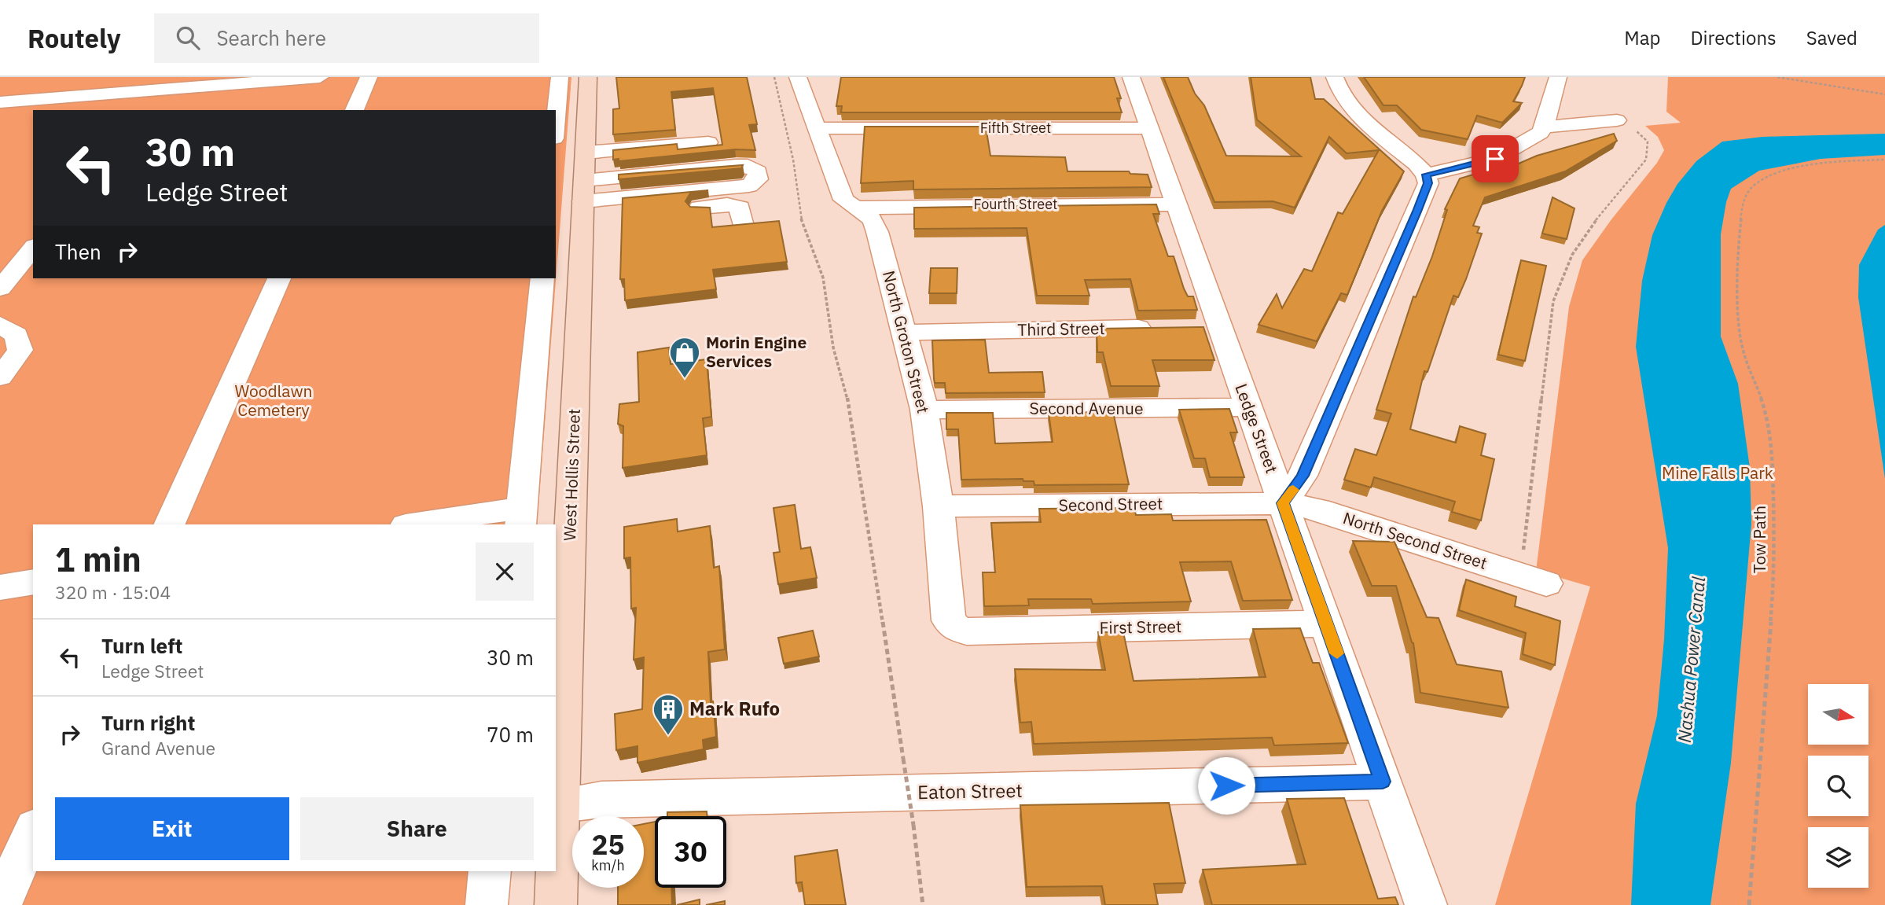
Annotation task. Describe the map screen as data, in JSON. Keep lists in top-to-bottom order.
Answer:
{
  "streets": {
    "main road": ["West Hollis Street"],
    "street": [
      "Fifth Street",
      "Fourth Street",
      "Third Street",
      "North Groton Street",
      "Second Avenue",
      "Ledge Street",
      "Second Street",
      "North Second Street",
      "First Street",
      "Eaton Street"
    ],
    "path": ["Tow Path"]
  },
  "crossings": [
    ["Fifth Street", "North Groton Street"],
    ["Fifth Street", "Ledge Street"],
    ["Fourth Street", "North Groton Street"],
    ["Fourth Street", "Ledge Street"],
    ["Third Street", "North Groton Street"],
    ["North Groton Street", "Second Avenue"],
    ["North Groton Street", "Second Street"],
    ["North Groton Street", "First Street"],
    ["Second Avenue", "Ledge Street"],
    ["Ledge Street", "Second Street"],
    ["Ledge Street", "North Second Street"],
    ["Ledge Street", "First Street"],
    ["Ledge Street", "Eaton Street"],
    ["West Hollis Street", "Eaton Street"],
    ["Second Street", "North Second Street"]
  ],
  "water": ["Nashua Power Canal"],
  "parks": ["Woodlawn Cemetery", "Mine Falls Park"],
  "places": {
    "shop": ["Morin Engine Services"],
    "building": ["Mark Rufo"]
  },
  "north": "right",
  "page": {
    "header": "Routely",
    "search": "Search here",
    "nav": ["Map", "Directions", "Saved"],
    "turn": ["30 m", "Ledge Street"],
    "then": "Then",
    "heading": ["1 min", "320 m · 15:04"],
    "list": [
      {
        "name": "Turn left",
        "note": "Ledge Street",
        "value": "30 m"
      },
      {
        "name": "Turn right",
        "note": "Grand Avenue",
        "value": "70 m"
      }
    ],
    "buttons": ["Exit", "Share"],
    "speed": "25 km/h",
    "limit": "30"
  }
}
